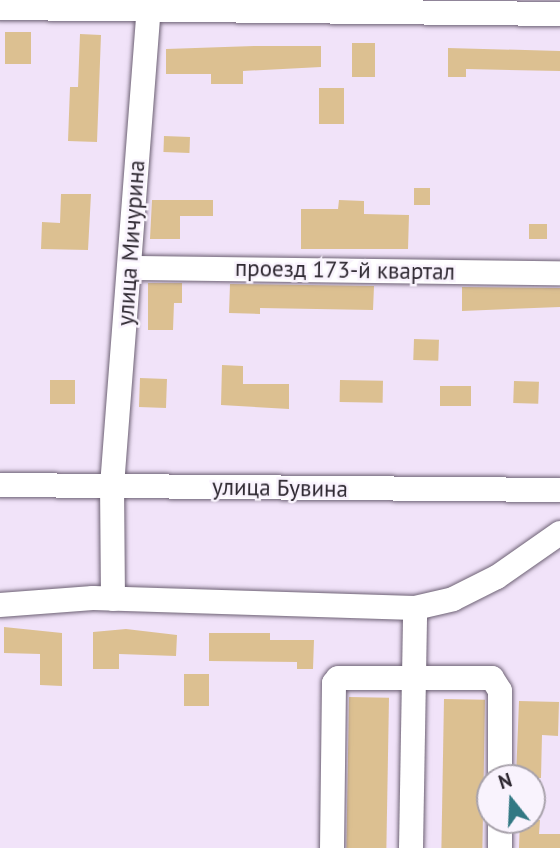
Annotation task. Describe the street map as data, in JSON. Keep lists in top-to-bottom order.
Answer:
{
  "streets": {
    "street": ["улица Мичурина", "проезд 173-й квартал", "улица Бувина"]
  },
  "crossings": [
    ["улица Мичурина", "проезд 173-й квартал"],
    ["улица Мичурина", "улица Бувина"]
  ],
  "north": "top"
}
